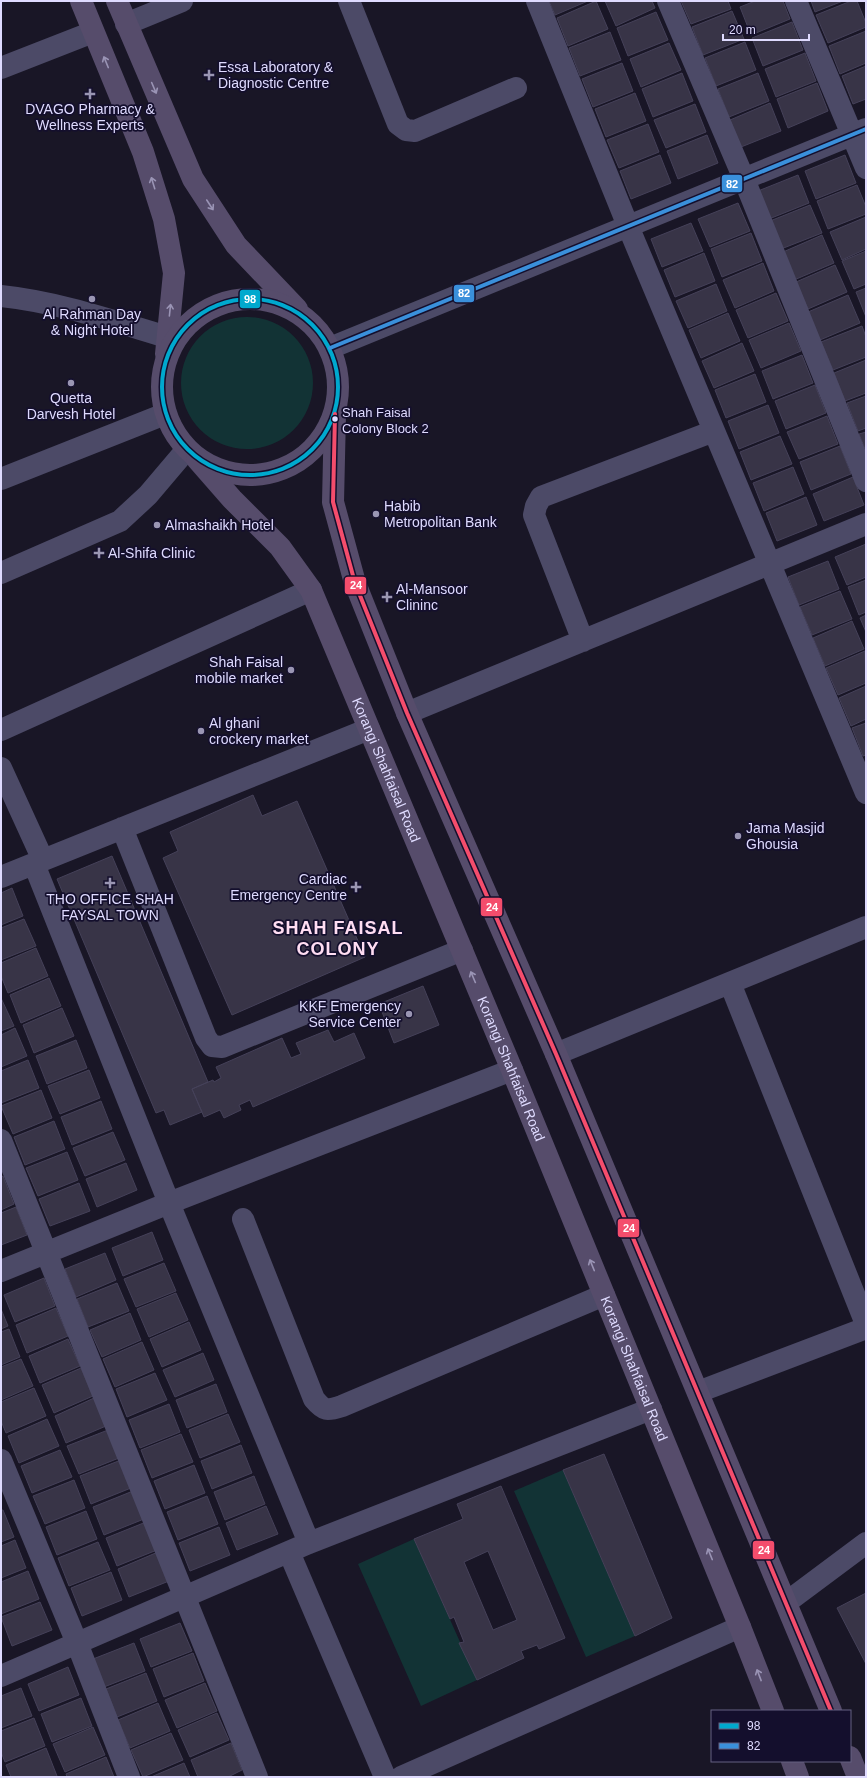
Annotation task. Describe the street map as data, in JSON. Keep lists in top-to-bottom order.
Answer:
{
  "streets": {
    "main road": ["Korangi Shahfaisal Road"]
  },
  "districts": ["SHAH FAISAL COLONY"],
  "places": {
    "health": [
      "Essa Laboratory & Diagnostic Centre",
      "DVAGO Pharmacy & Wellness Experts",
      "Al-Shifa Clinic",
      "Al-Mansoor Clininc",
      "THO OFFICE SHAH FAYSAL TOWN",
      "Cardiac Emergency Centre"
    ],
    "other": [
      "Al Rahman Day & Night Hotel",
      "Quetta Darvesh Hotel",
      "Shah Faisal Colony Block 2",
      "Habib Metropolitan Bank",
      "Almashaikh Hotel",
      "Shah Faisal mobile market",
      "Al ghani crockery market",
      "Jama Masjid Ghousia",
      "KKF Emergency Service Center"
    ]
  },
  "lines": ["transit line 82", "transit line 98", "transit line 24"],
  "legend": ["98", "82"],
  "scale_bar": "20 m"
}
